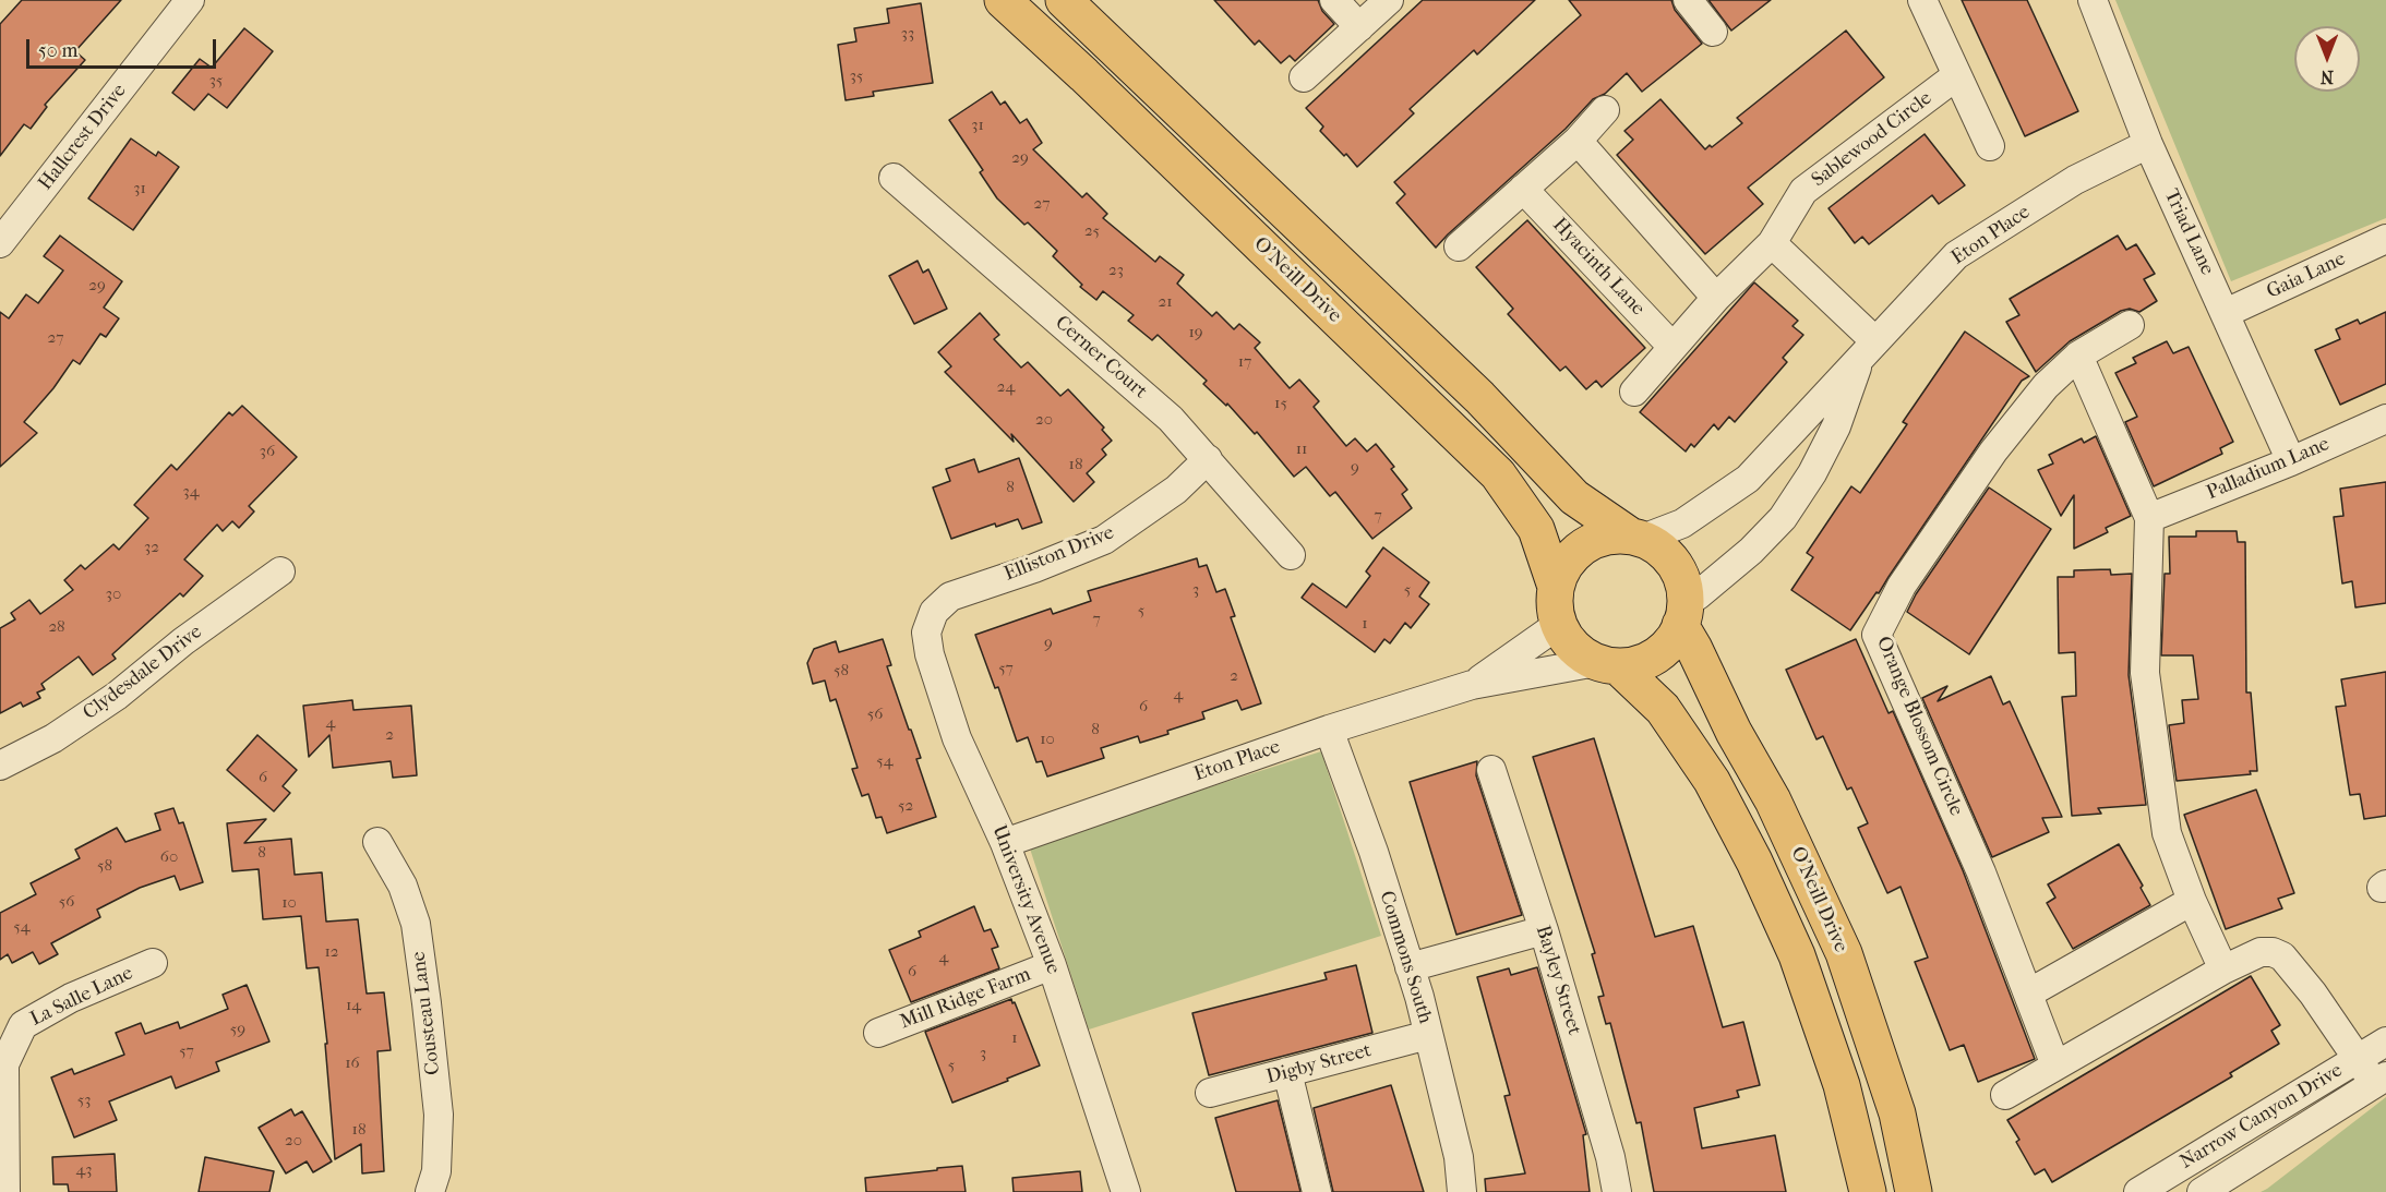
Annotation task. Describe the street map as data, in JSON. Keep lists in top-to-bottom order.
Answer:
{
  "streets": {
    "main road": ["O'Neill Drive"],
    "street": [
      "Hallcrest Drive",
      "Sablewood Circle",
      "Triad Lane",
      "Eton Place",
      "Hyacinth Lane",
      "Gaia Lane",
      "Cerner Court",
      "Palladium Lane",
      "Elliston Drive",
      "Clydesdale Drive",
      "Orange Blossom Circle",
      "University Avenue",
      "Commons South",
      "Bayley Street",
      "La Salle Lane",
      "Mill Ridge Farm",
      "Cousteau Lane",
      "Digby Street",
      "Narrow Canyon Drive"
    ]
  },
  "crossings": [
    ["Sablewood Circle", "Hyacinth Lane"],
    ["Triad Lane", "Eton Place"],
    ["Triad Lane", "Gaia Lane"],
    ["Triad Lane", "Palladium Lane"],
    ["Eton Place", "O'Neill Drive"],
    ["Eton Place", "University Avenue"],
    ["Eton Place", "Commons South"],
    ["Cerner Court", "Elliston Drive"],
    ["Elliston Drive", "University Avenue"],
    ["University Avenue", "Mill Ridge Farm"],
    ["Commons South", "Digby Street"]
  ],
  "house_numbers": [
    "33",
    "35",
    "35",
    "31",
    "29",
    "31",
    "27",
    "25",
    "23",
    "29",
    "21",
    "19",
    "27",
    "17",
    "24",
    "15",
    "20",
    "11",
    "36",
    "18",
    "9",
    "8",
    "34",
    "7",
    "32",
    "3",
    "5",
    "30",
    "5",
    "7",
    "1",
    "28",
    "9",
    "57",
    "58",
    "2",
    "4",
    "6",
    "56",
    "4",
    "8",
    "2",
    "10",
    "54",
    "6",
    "52",
    "8",
    "60",
    "58",
    "56",
    "10",
    "54",
    "12",
    "4",
    "6",
    "14",
    "59",
    "1",
    "57",
    "3",
    "16",
    "5",
    "53",
    "18",
    "20",
    "43"
  ],
  "scale_bar": "50 m",
  "north": "bottom"
}
